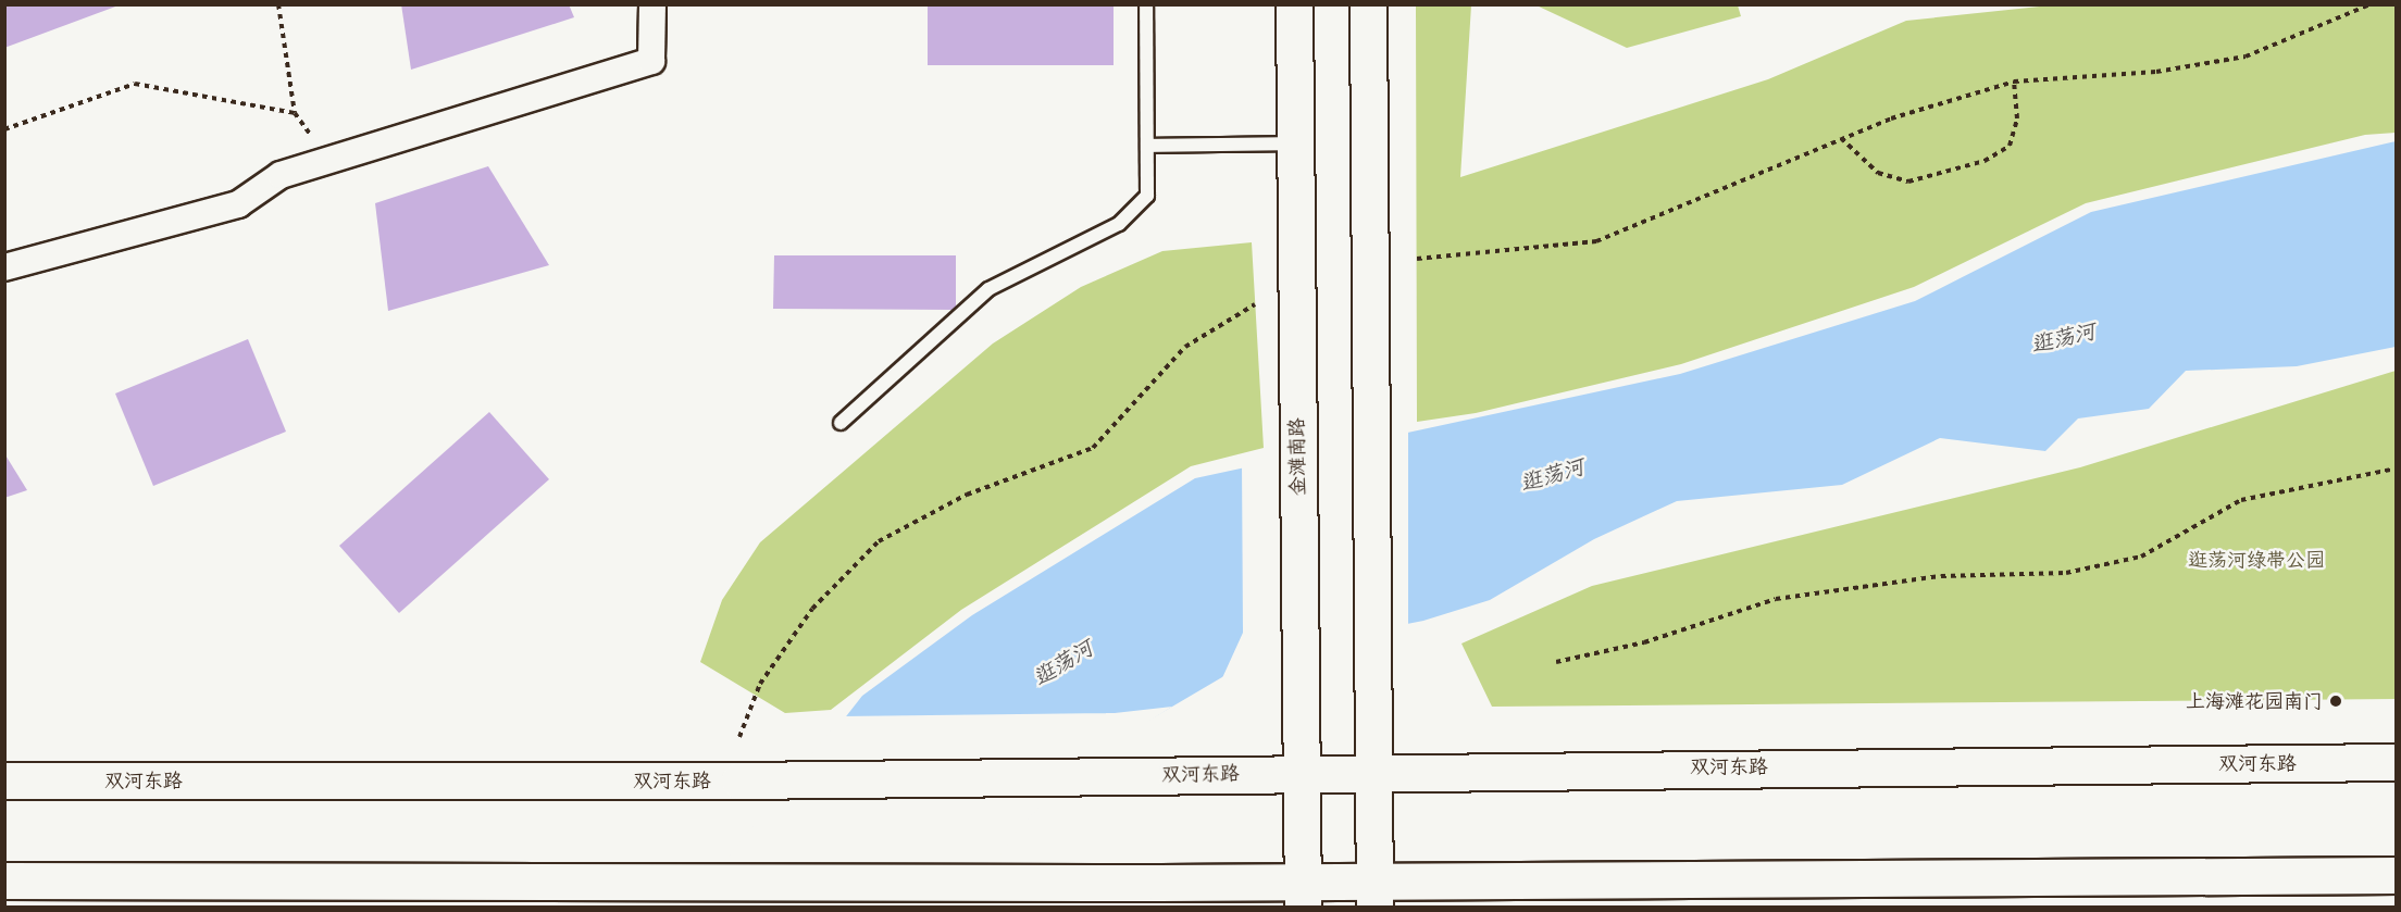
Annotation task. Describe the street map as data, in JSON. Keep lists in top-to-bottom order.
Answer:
{
  "streets": {
    "street": ["金滩南路", "双河东路"]
  },
  "crossings": [
    ["金滩南路", "双河东路"]
  ],
  "water": ["逛荡河"],
  "parks": ["逛荡河绿带公园"],
  "places": ["上海滩花园南门"]
}
